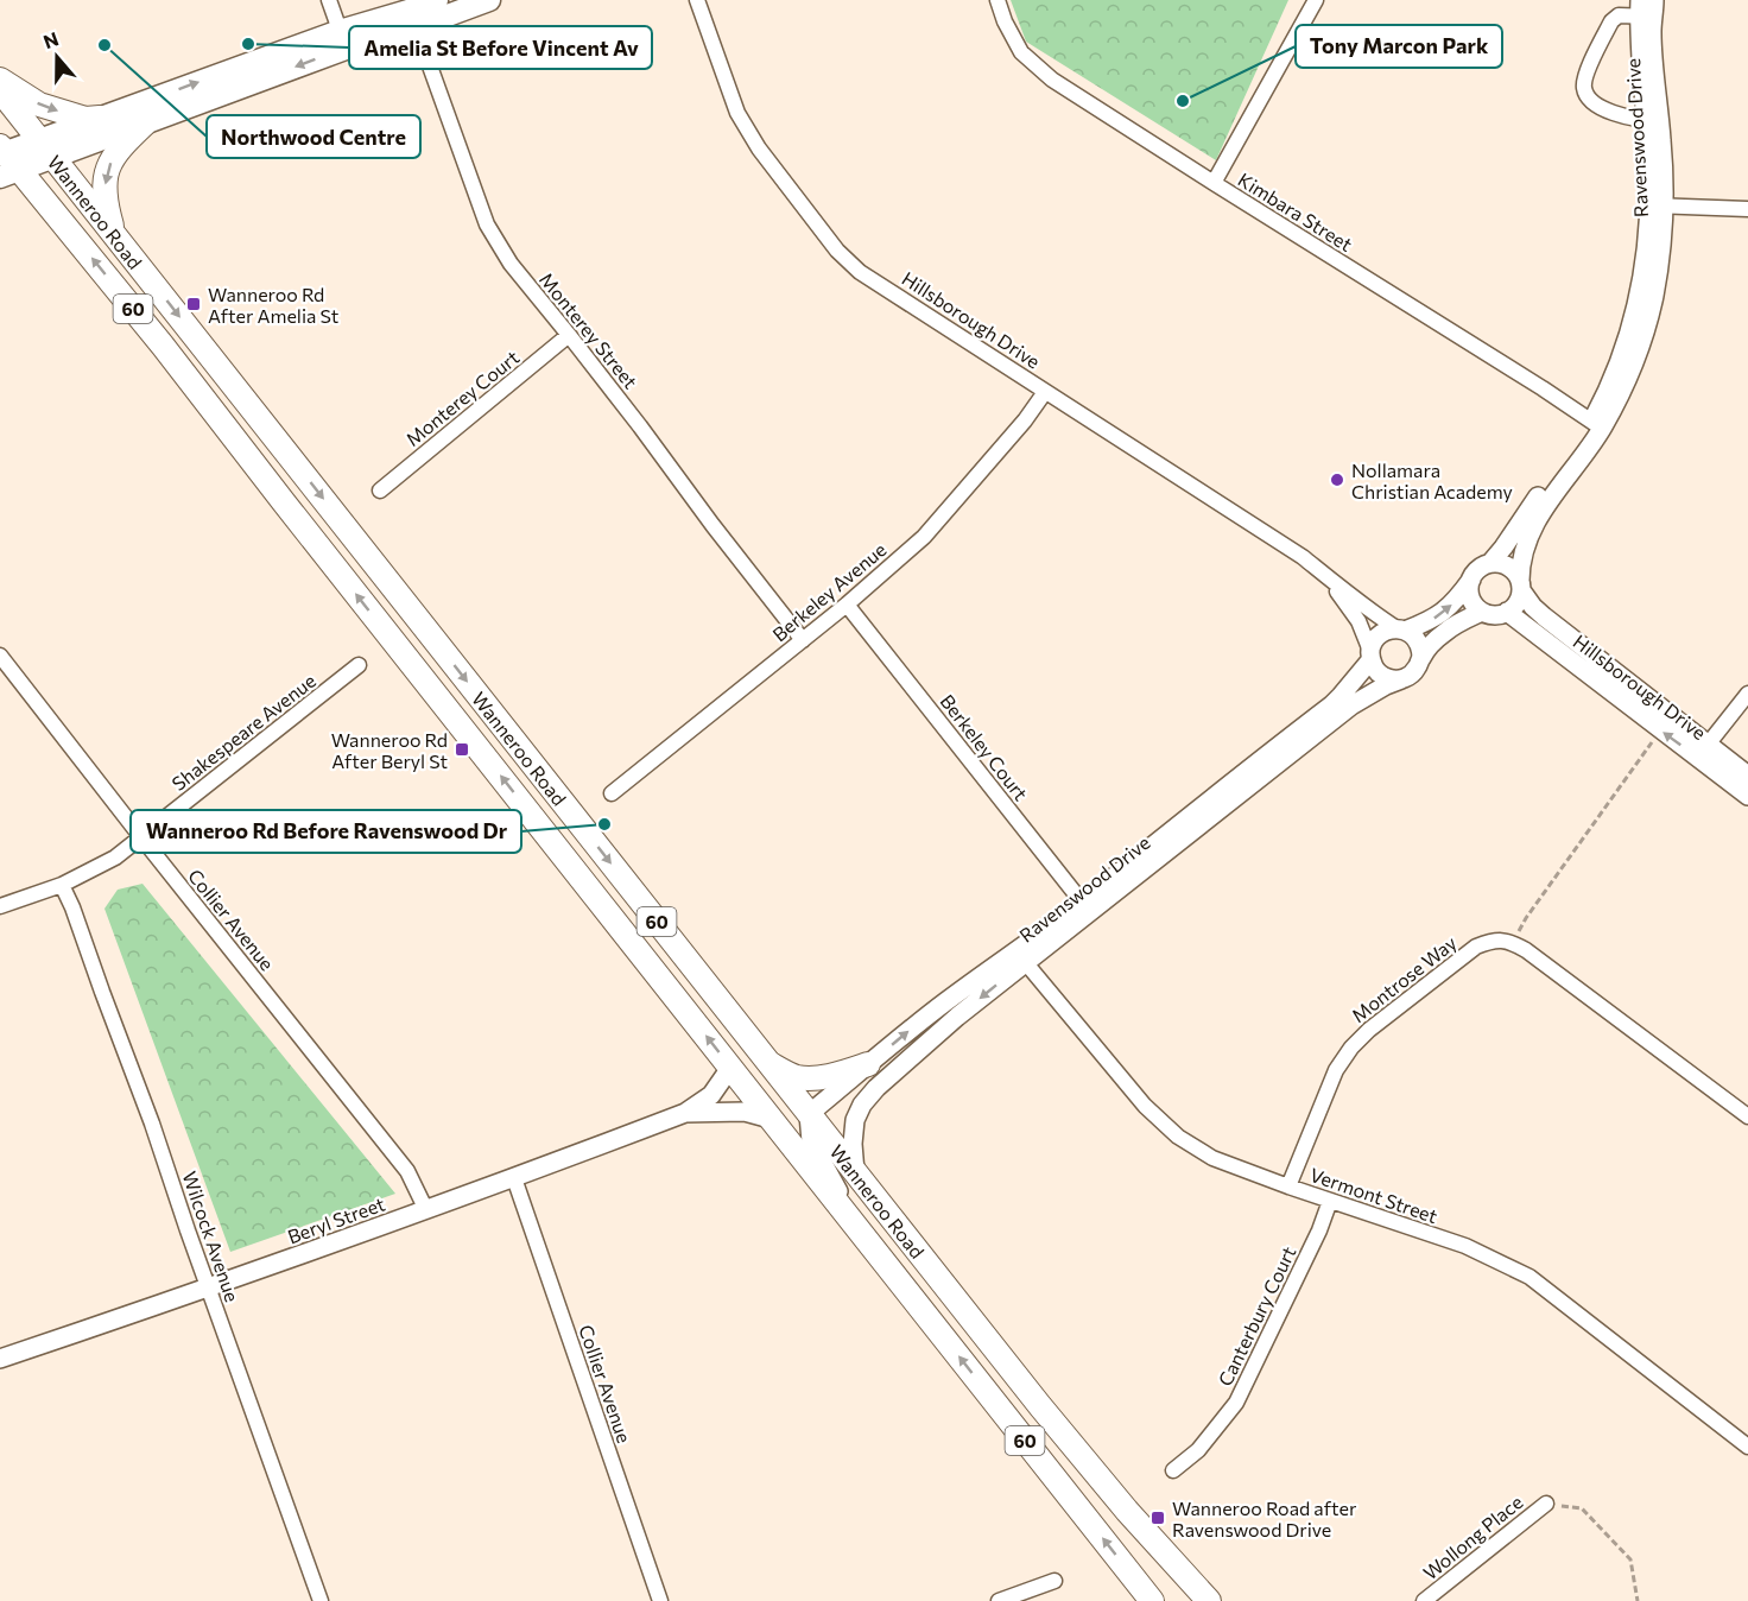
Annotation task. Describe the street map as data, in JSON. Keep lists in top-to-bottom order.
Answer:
{
  "streets": {
    "highway": ["Wanneroo Road", "60"],
    "street": [
      "Ravenswood Drive",
      "Kimbara Street",
      "Hillsborough Drive",
      "Monterey Street",
      "Monterey Court",
      "Berkeley Avenue",
      "Shakespeare Avenue",
      "Berkeley Court",
      "Collier Avenue",
      "Montrose Way",
      "Vermont Street",
      "Beryl Street",
      "Wilcock Avenue",
      "Canterbury Court",
      "Wollong Place"
    ]
  },
  "crossings": [
    ["Ravenswood Drive", "Wanneroo Road"],
    ["Ravenswood Drive", "Kimbara Street"],
    ["Ravenswood Drive", "Hillsborough Drive"],
    ["Ravenswood Drive", "Berkeley Court"],
    ["Ravenswood Drive", "Vermont Street"],
    ["Wanneroo Road", "Beryl Street"],
    ["Hillsborough Drive", "Berkeley Avenue"],
    ["Monterey Street", "Monterey Court"],
    ["Monterey Street", "Berkeley Avenue"],
    ["Berkeley Avenue", "Berkeley Court"],
    ["Shakespeare Avenue", "Collier Avenue"],
    ["Shakespeare Avenue", "Wilcock Avenue"],
    ["Collier Avenue", "Beryl Street"],
    ["Montrose Way", "Vermont Street"],
    ["Vermont Street", "Canterbury Court"],
    ["Beryl Street", "Wilcock Avenue"]
  ],
  "places": {
    "other": [
      "Amelia St Before Vincent Av",
      "Northwood Centre",
      "Tony Marcon Park",
      "Nollamara Christian Academy",
      "Wanneroo Rd Before Ravenswood Dr"
    ],
    "transit": ["Wanneroo Rd After Amelia St", "Wanneroo Rd After Beryl St", "Wanneroo Road after Ravenswood Drive"]
  },
  "north": "top"
}
